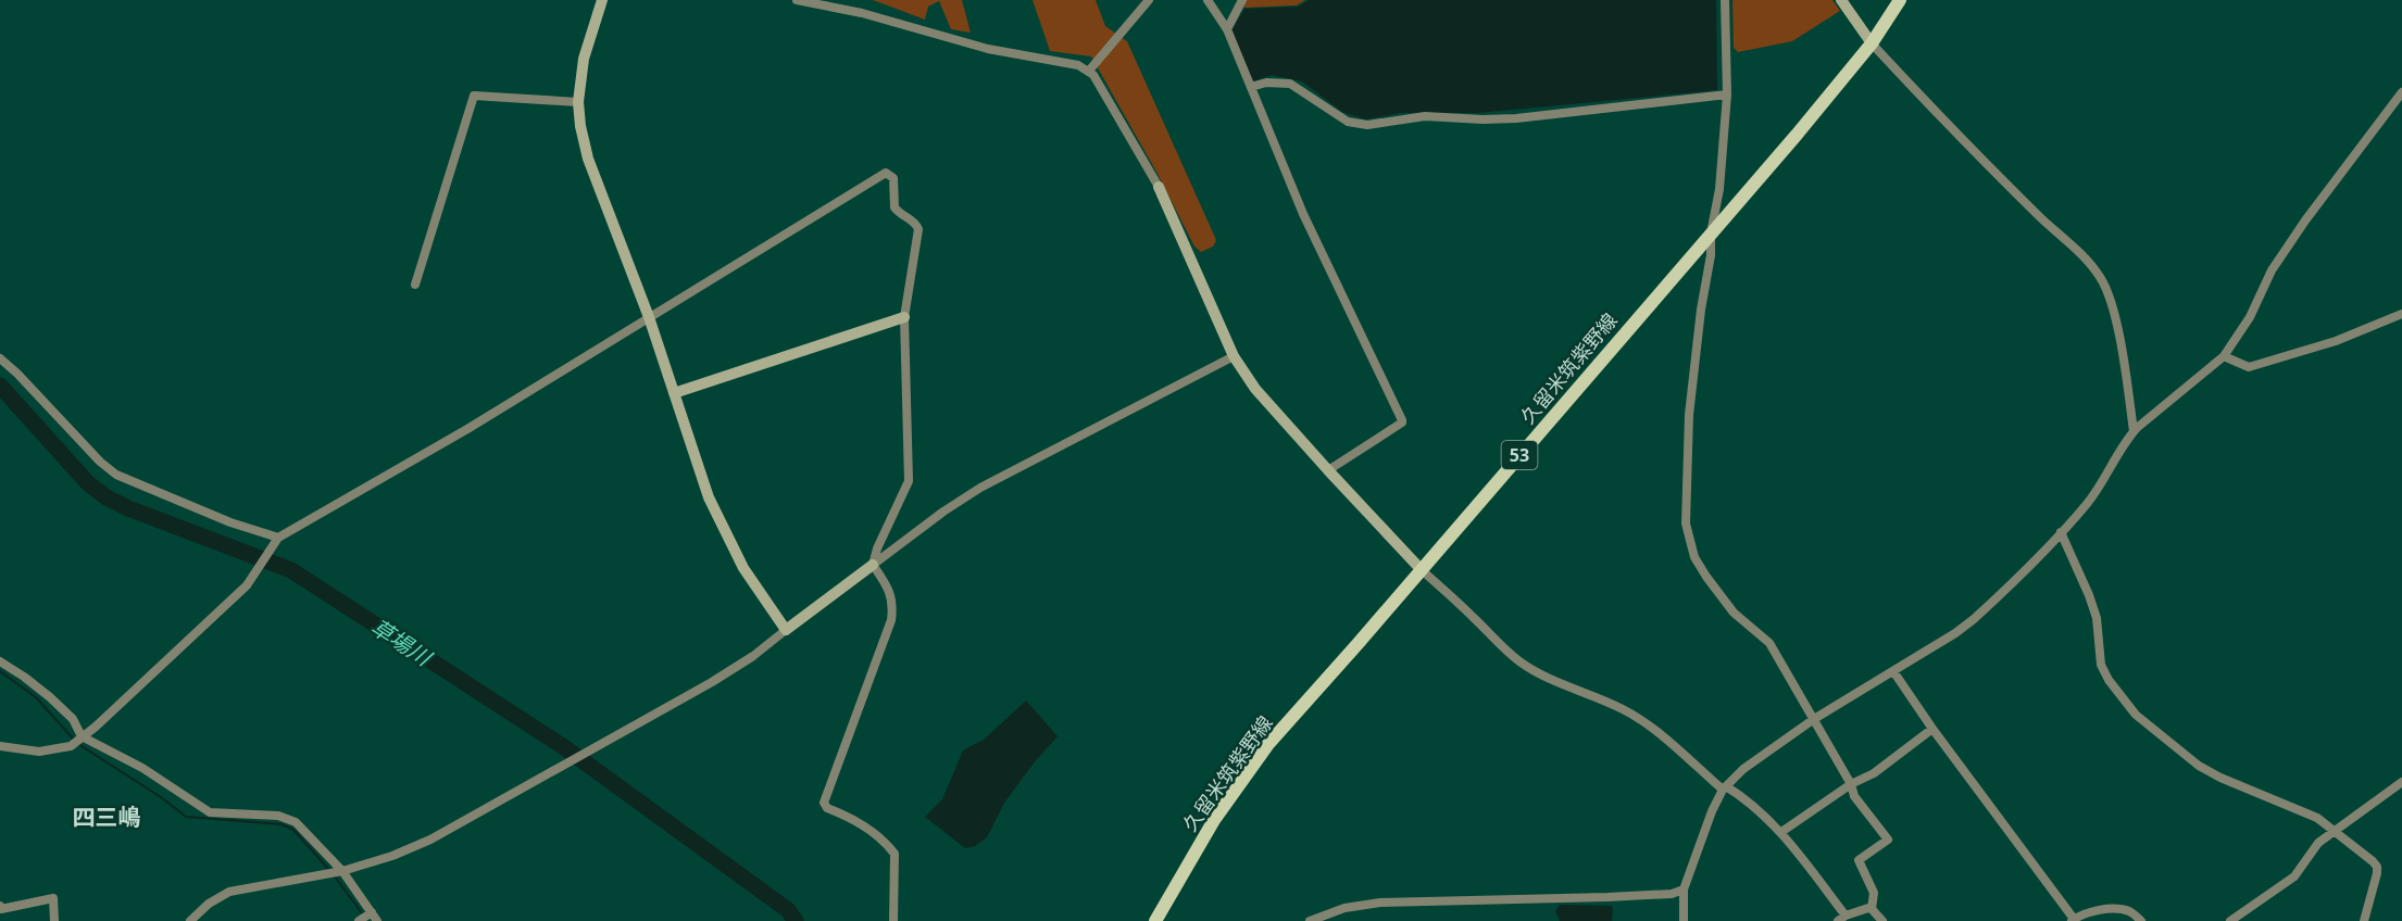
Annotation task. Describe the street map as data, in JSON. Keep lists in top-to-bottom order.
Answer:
{
  "streets": {
    "main road": ["久留米筑紫野線", "53"]
  },
  "districts": ["四三嶋"],
  "water": ["草場川"]
}
